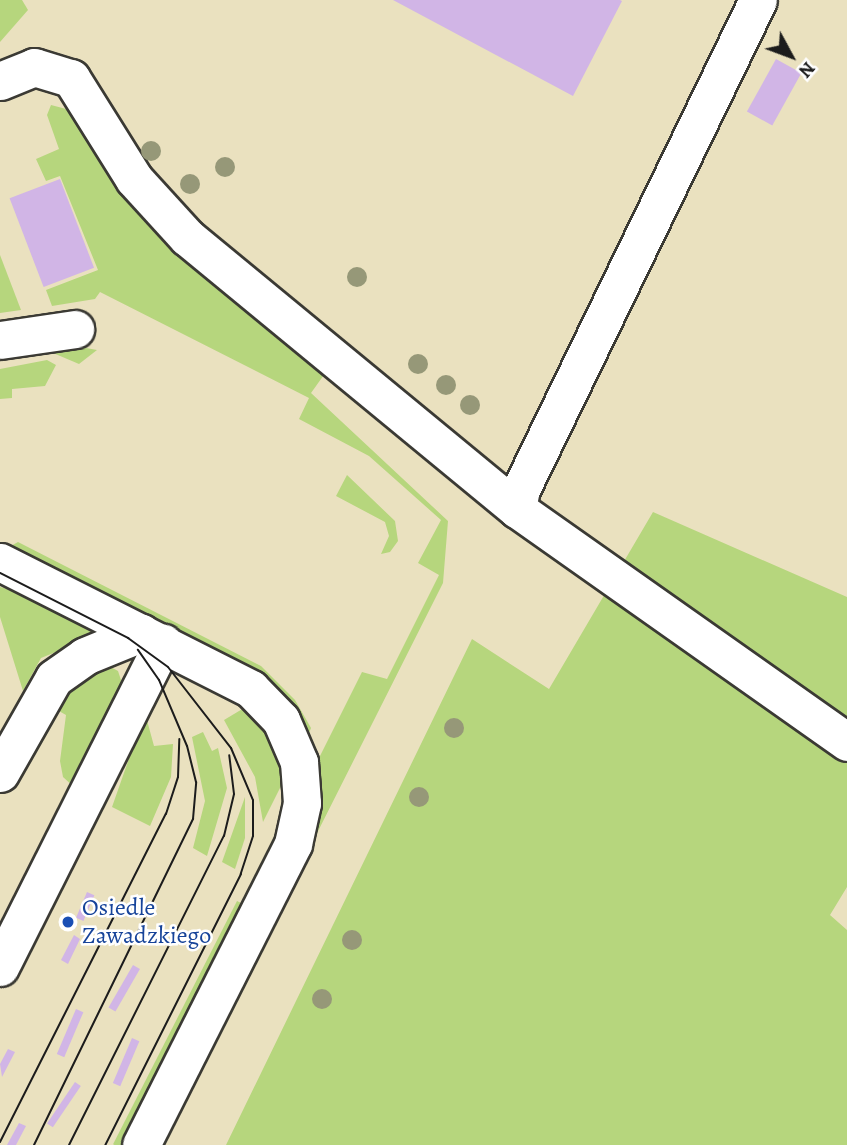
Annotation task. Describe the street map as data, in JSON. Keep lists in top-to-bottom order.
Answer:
{
  "places": ["Osiedle Zawadzkiego"],
  "north": "bottom right"
}
